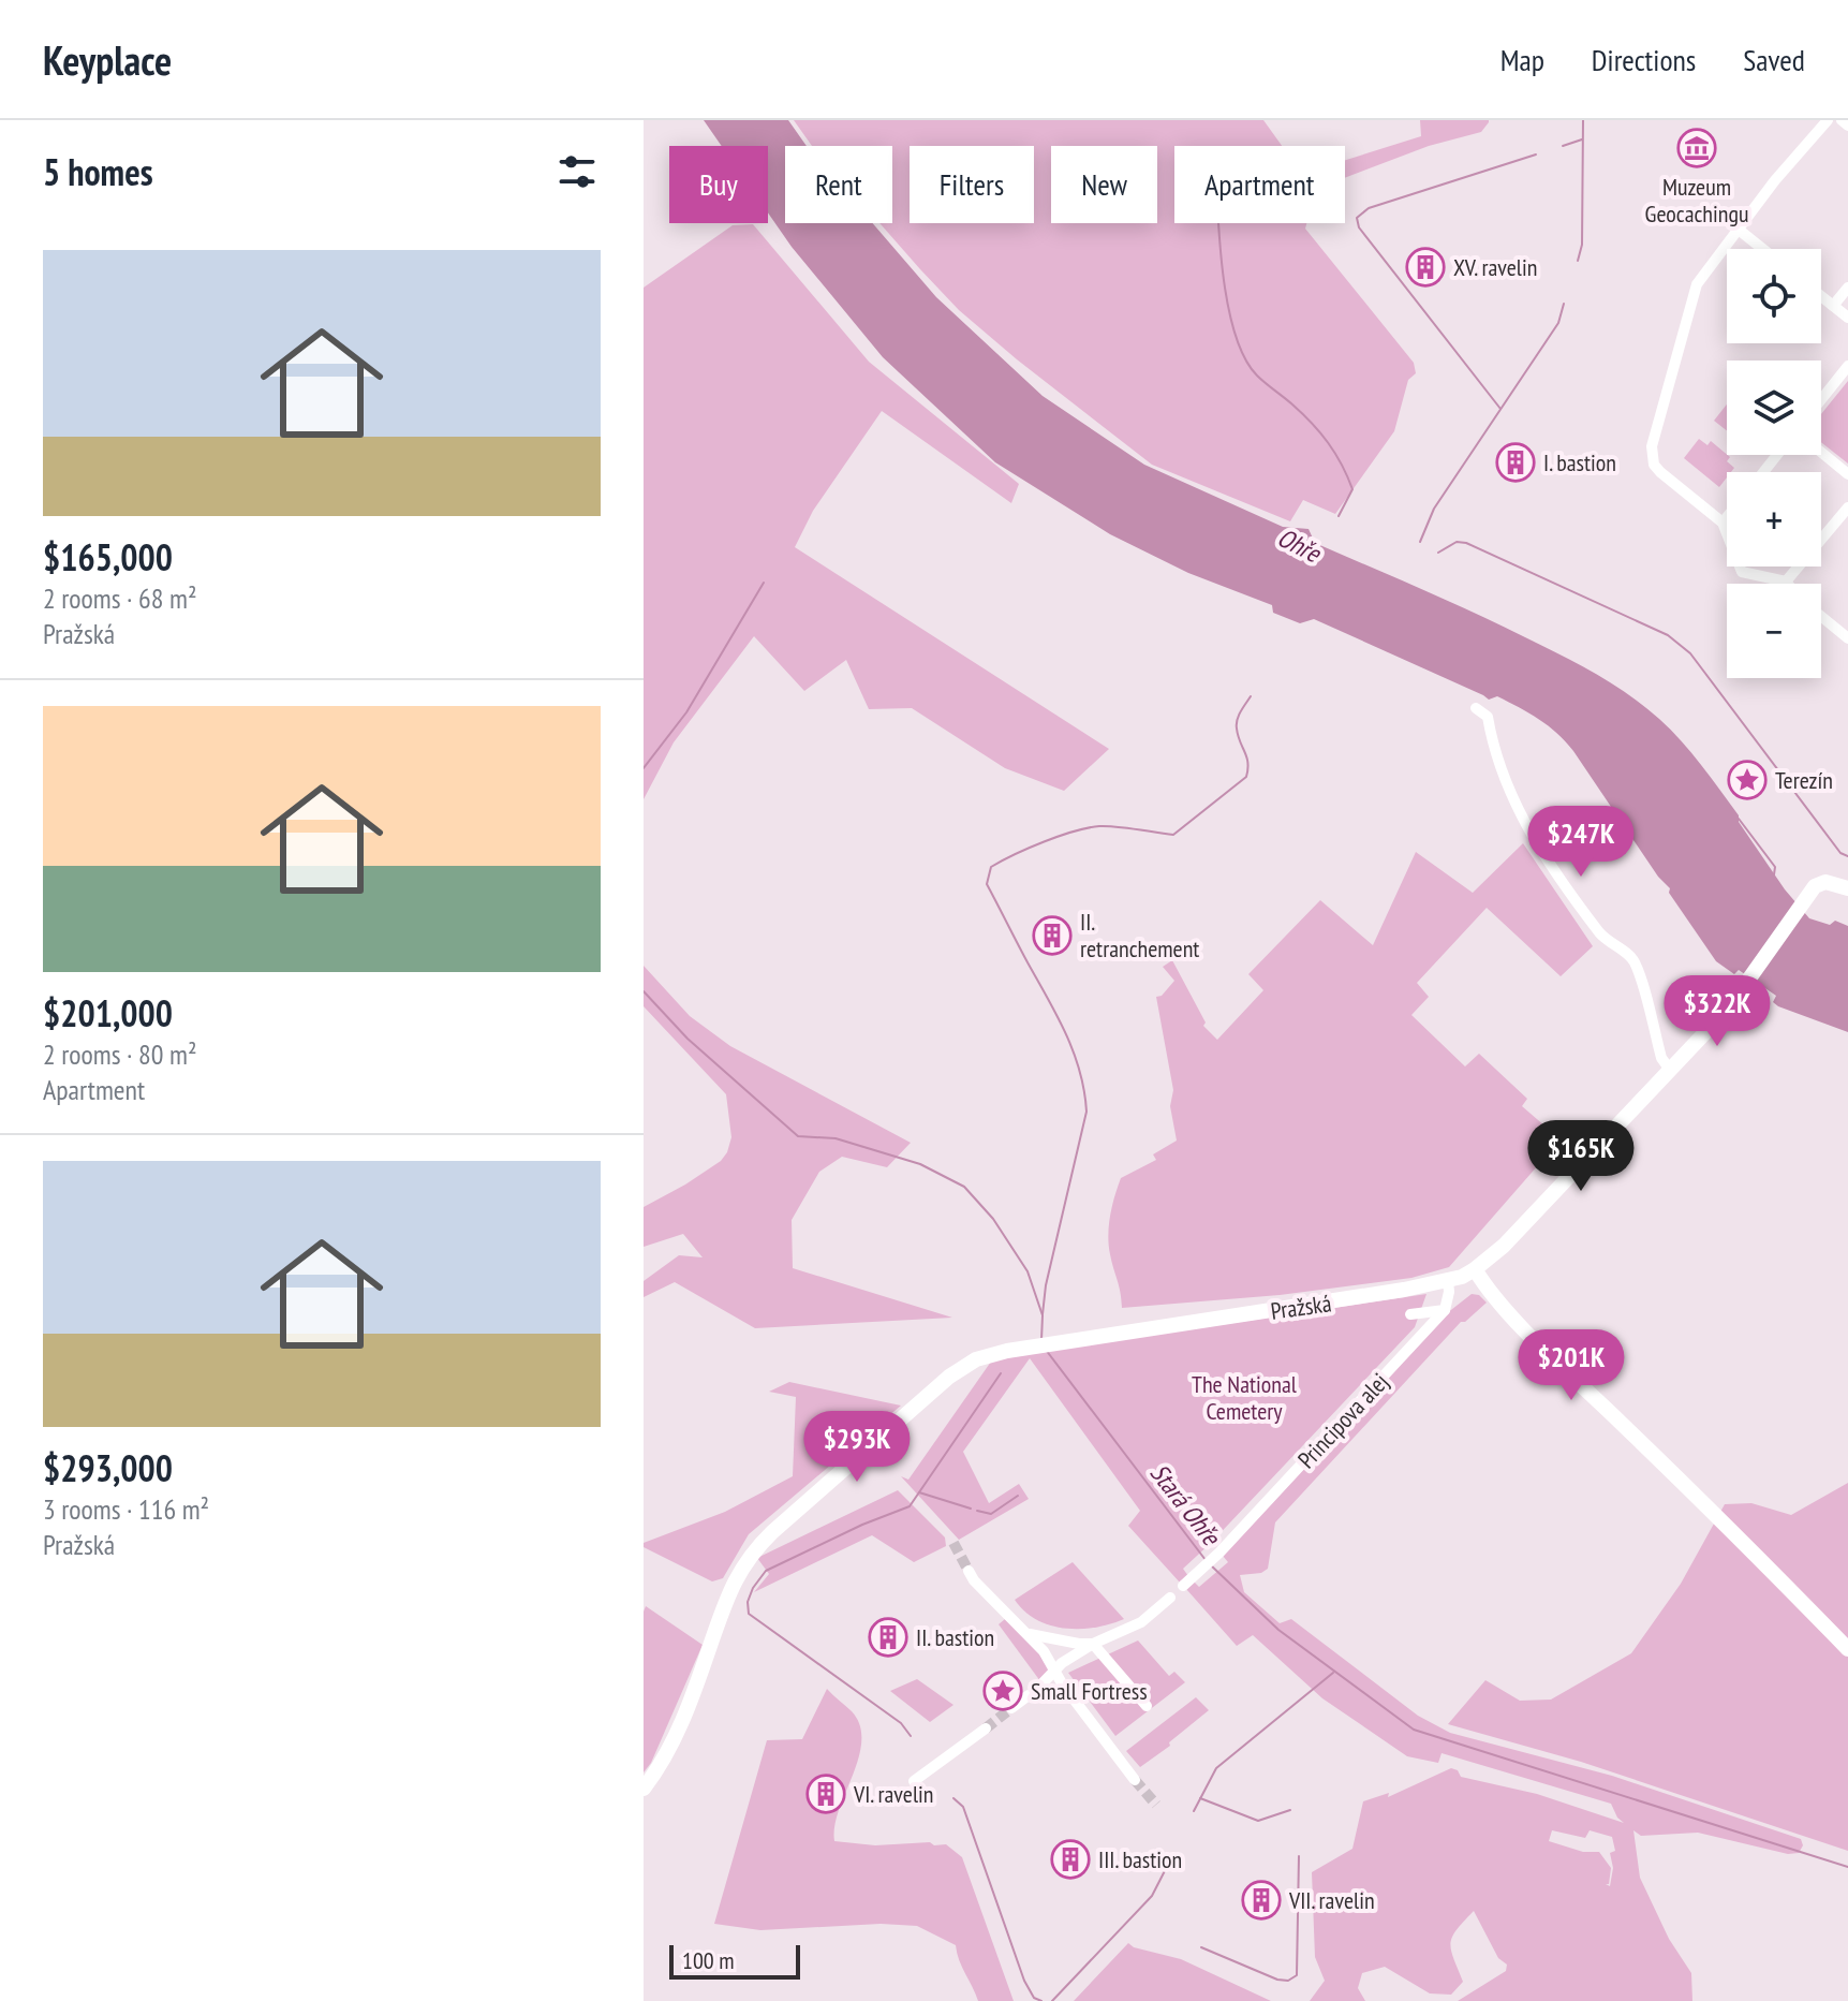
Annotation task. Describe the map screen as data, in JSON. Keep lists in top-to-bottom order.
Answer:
{
  "streets": {
    "main road": ["Pražská"],
    "street": ["Principova alej"]
  },
  "water": ["Ohře", "Stará Ohře"],
  "parks": ["The National Cemetery"],
  "places": {
    "museum": ["Muzeum Geocachingu"],
    "building": [
      "XV. ravelin",
      "I. bastion",
      "II. retranchement",
      "II. bastion",
      "VI. ravelin",
      "III. bastion",
      "VII. ravelin"
    ],
    "place": ["Terezín", "Small Fortress"]
  },
  "scale_bar": "100 m",
  "page": {
    "header": "Keyplace",
    "nav": ["Map", "Directions", "Saved"],
    "heading": "5 homes",
    "chip": [
      "Buy",
      "Rent",
      "Filters",
      "New",
      "Apartment"
    ],
    "list": [
      {
        "name": "$165,000",
        "note": "2 rooms · 68 m² · Pražská"
      },
      {
        "name": "$201,000",
        "note": "2 rooms · 80 m² · Apartment"
      },
      {
        "name": "$293,000",
        "note": "3 rooms · 116 m² · Pražská"
      }
    ],
    "map_buttons": ["+", "−"],
    "price": [
      "$247K",
      "$322K",
      "$165K",
      "$201K",
      "$293K"
    ],
    "scale": "100 m"
  }
}
